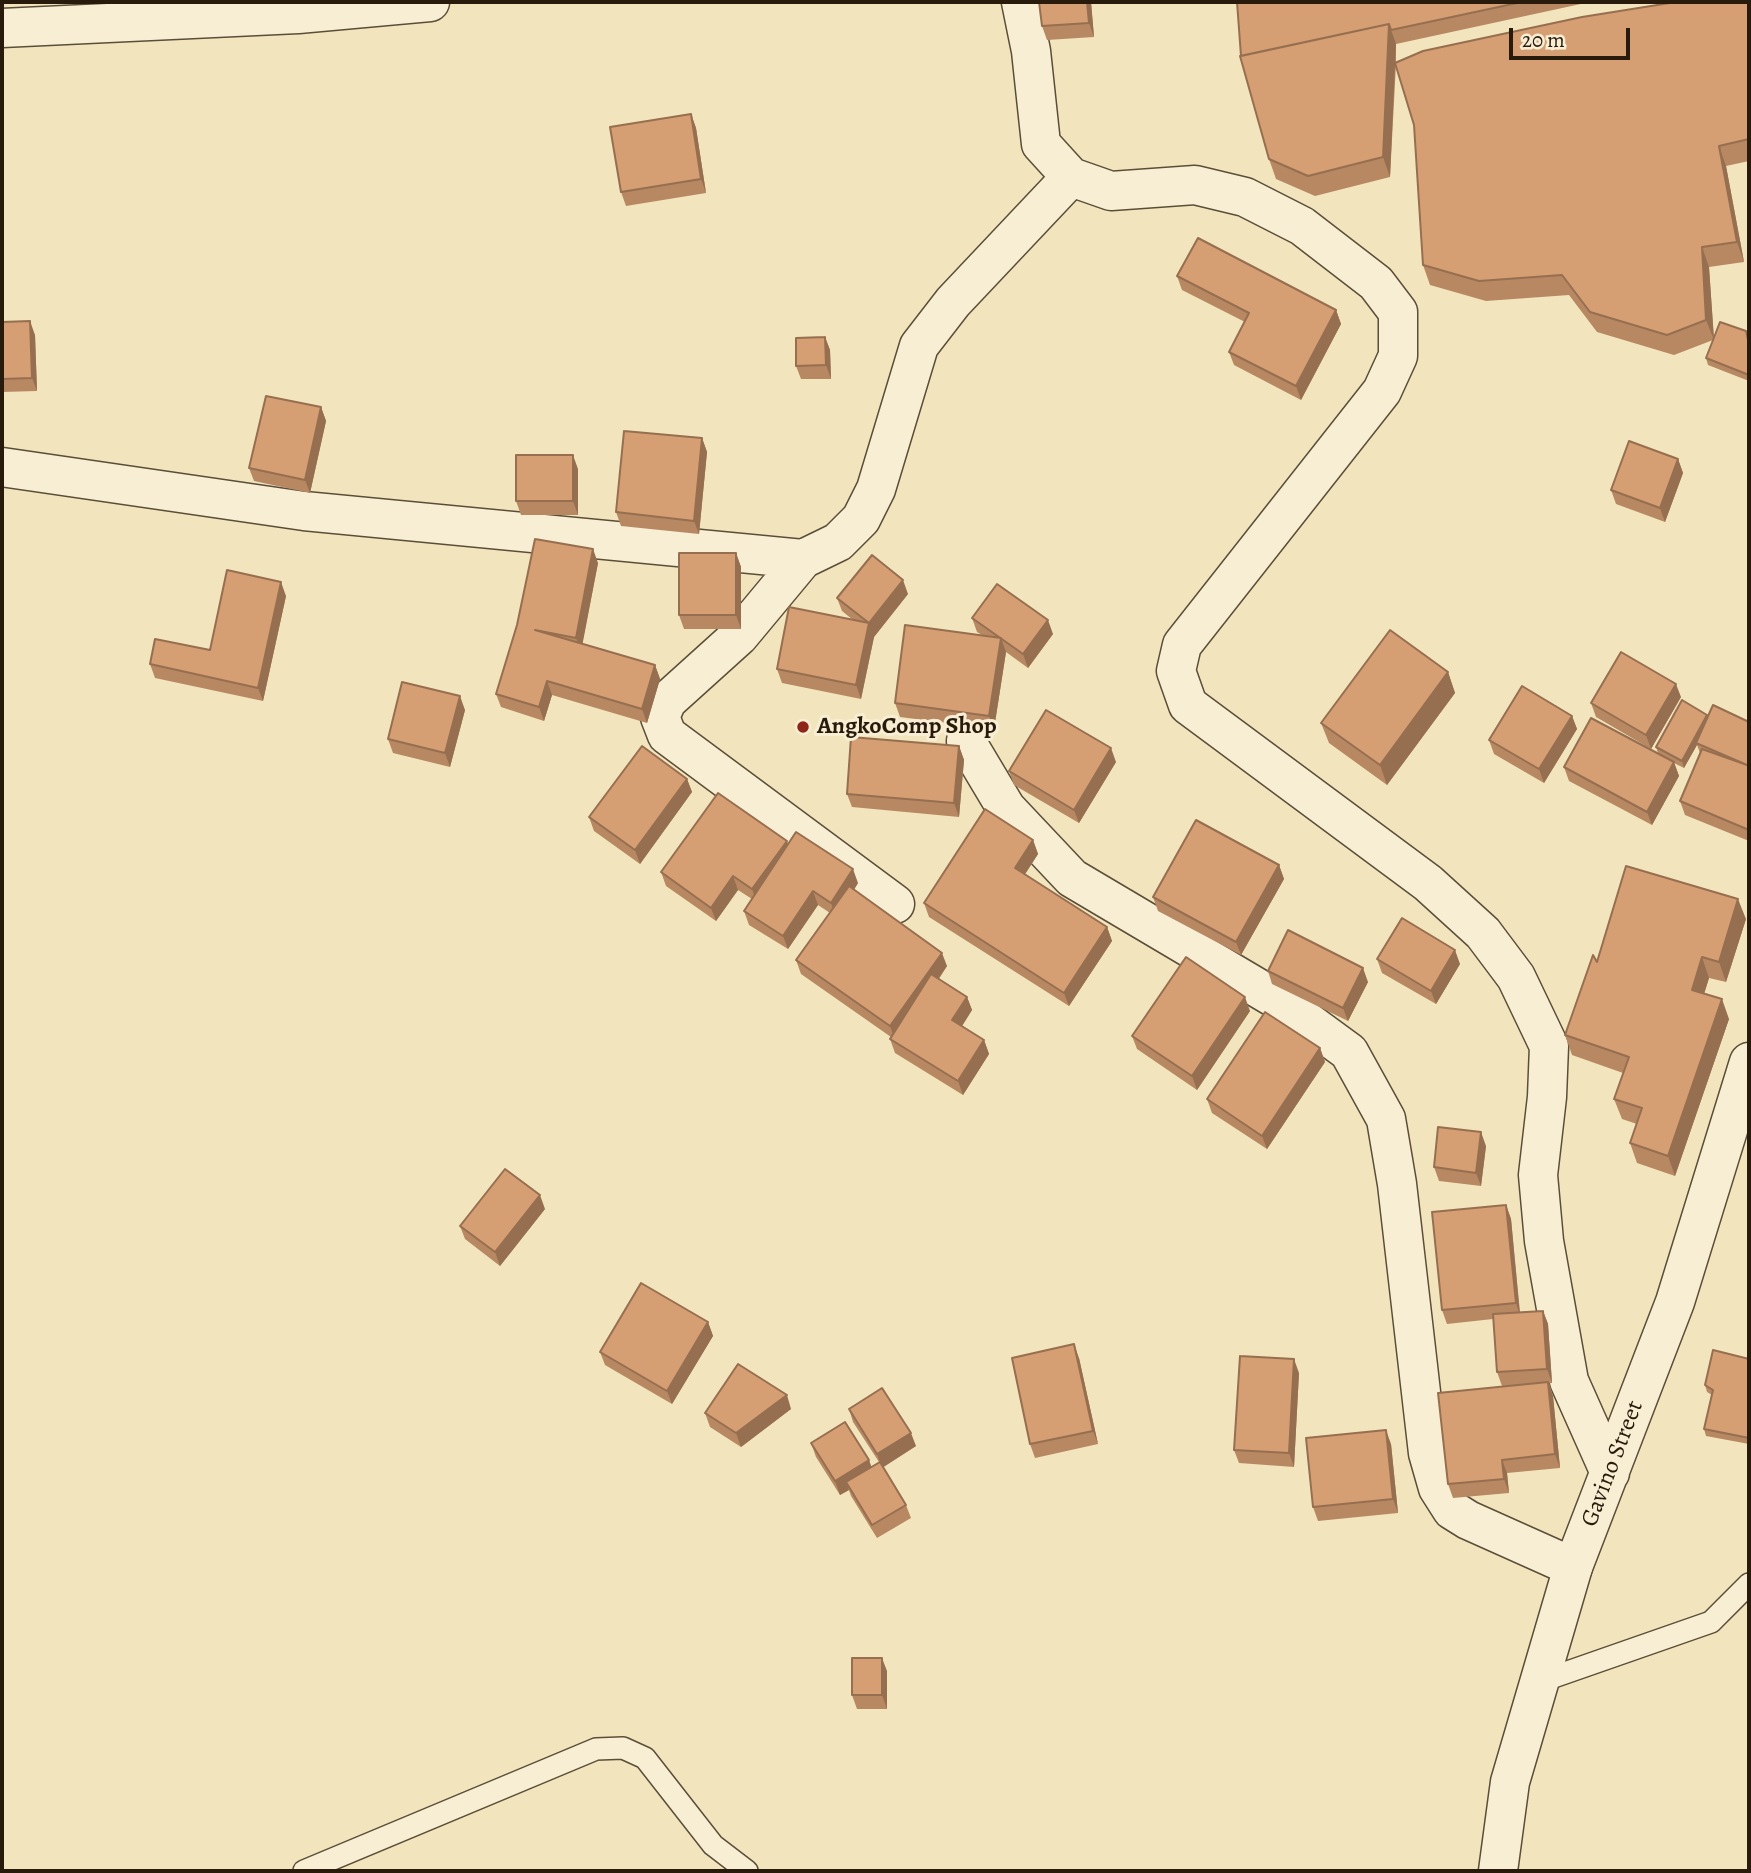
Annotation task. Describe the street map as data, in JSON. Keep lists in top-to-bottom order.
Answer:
{
  "streets": {
    "street": ["Gavino Street"]
  },
  "places": ["AngkoComp Shop"],
  "scale_bar": "20 m"
}
